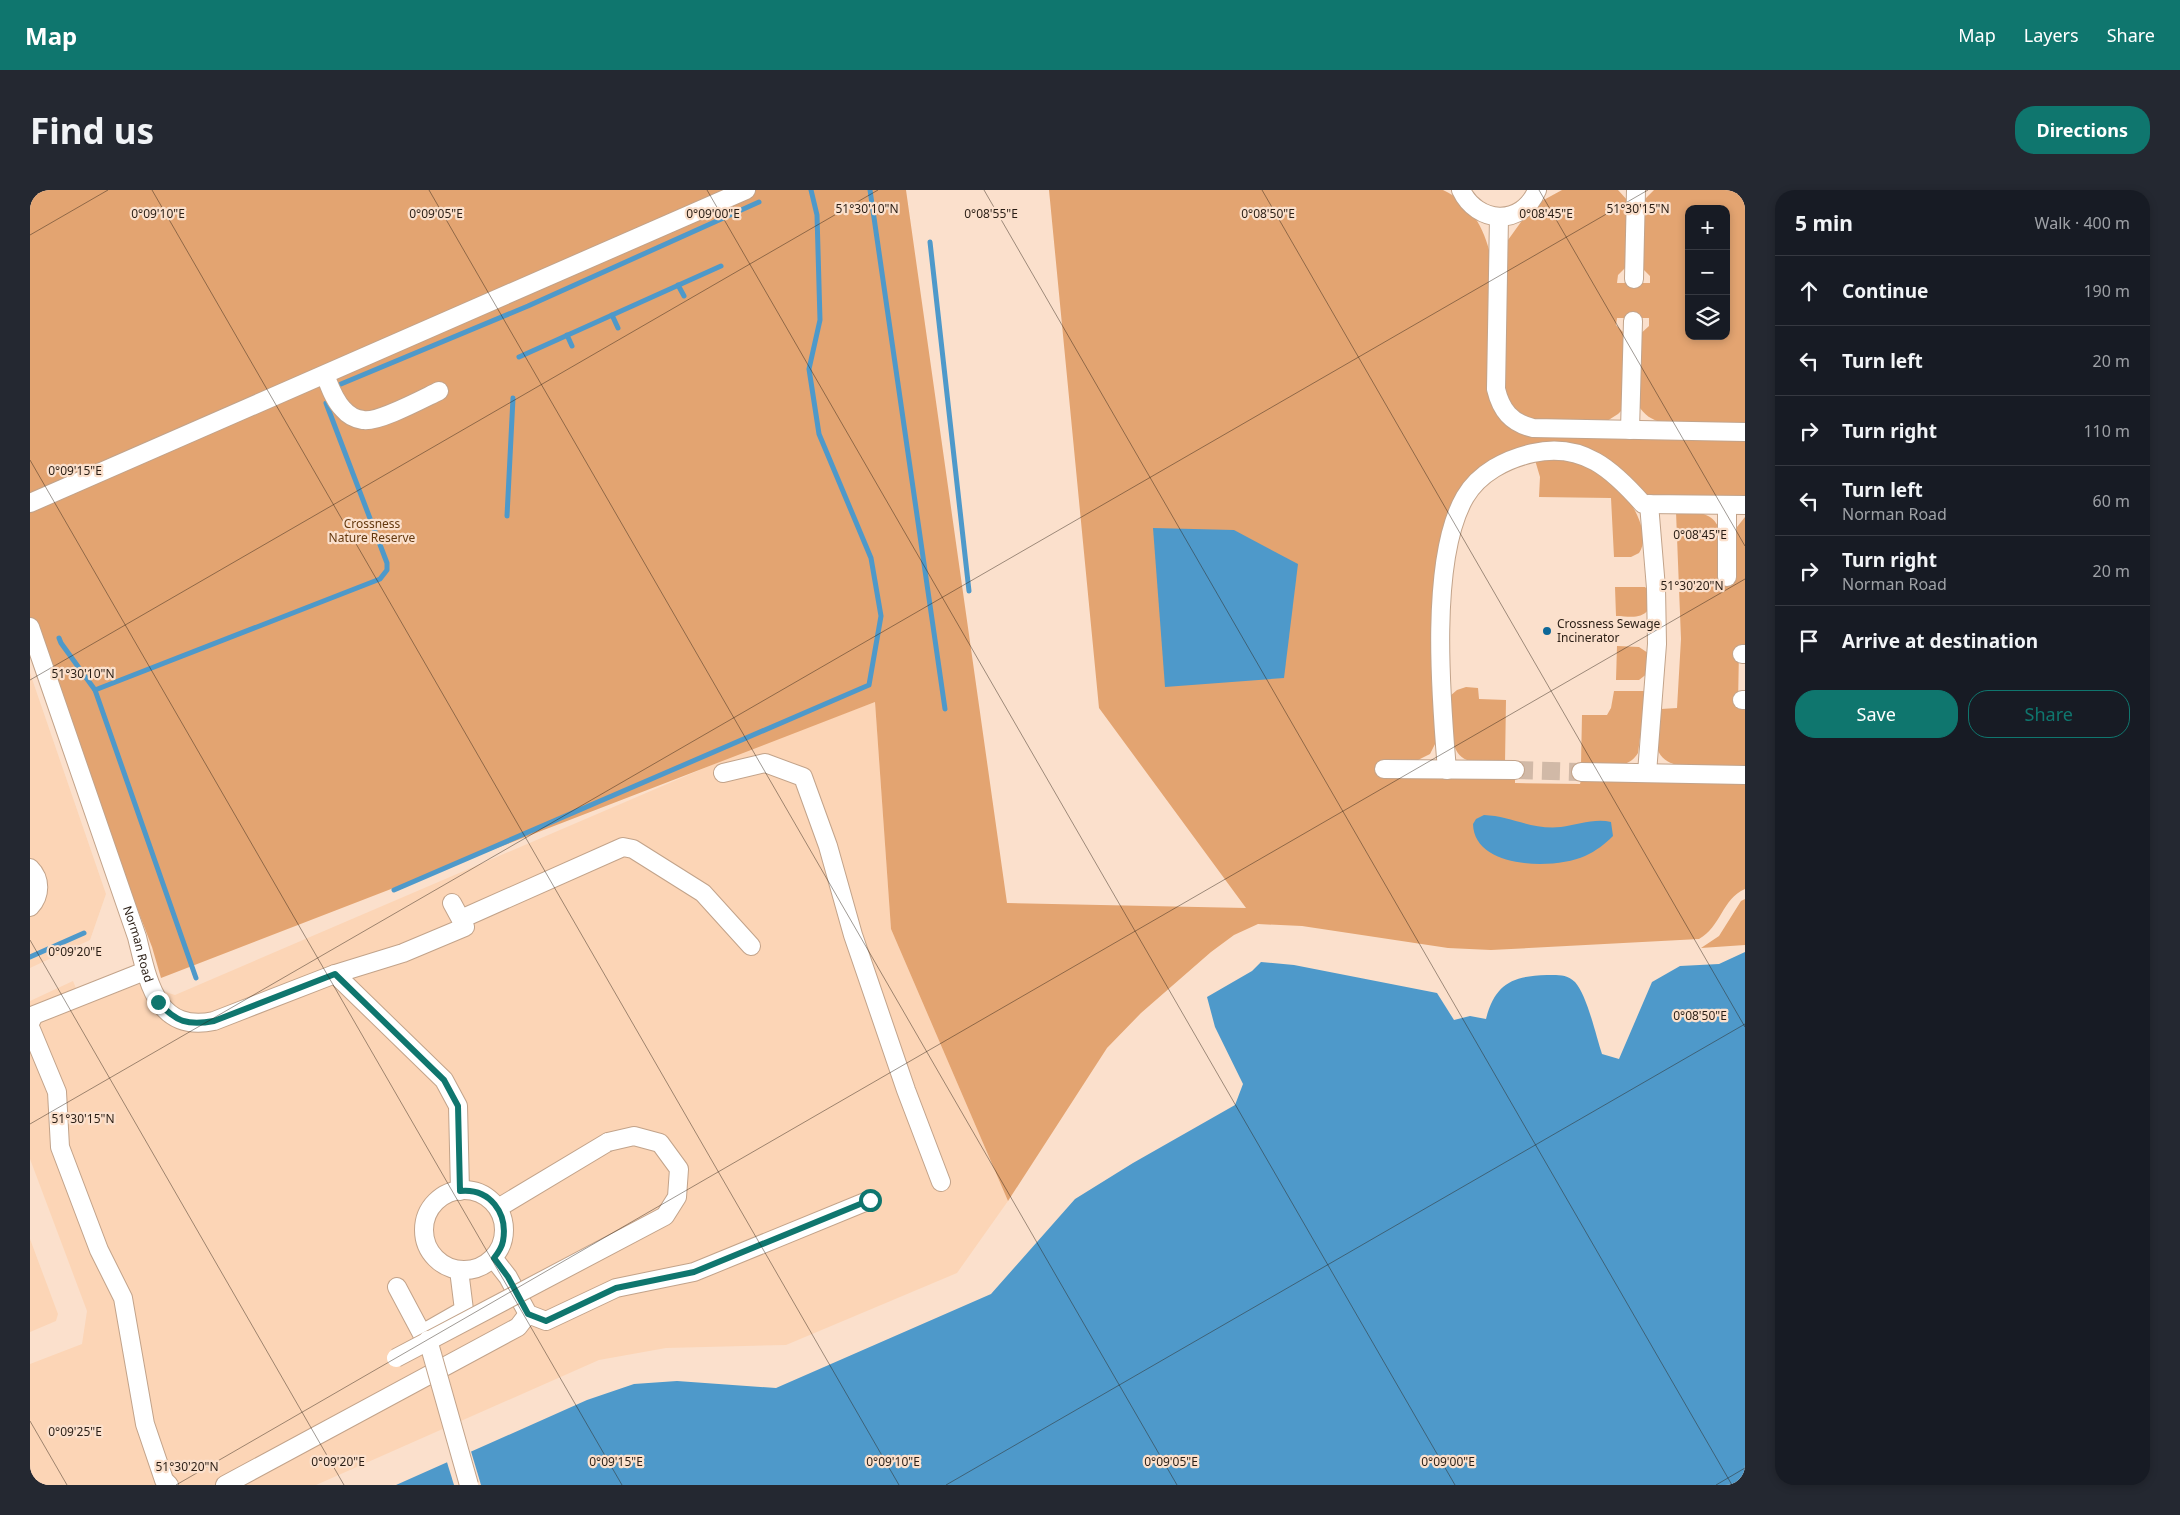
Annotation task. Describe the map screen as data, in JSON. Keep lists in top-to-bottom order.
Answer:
{
  "streets": {
    "street": ["Norman Road"]
  },
  "parks": ["Crossness Nature Reserve"],
  "places": ["Crossness Sewage Incinerator"],
  "page": {
    "header": "Map",
    "nav": ["Map", "Layers", "Share"],
    "buttons": [
      "Directions",
      ["Save", "Share"]
    ],
    "title": "Find us",
    "heading": ["5 min", "Walk · 400 m"],
    "map_buttons": ["+", "−"],
    "list": [
      ["Continue", "190 m"],
      ["Turn left", "20 m"],
      ["Turn right", "110 m"],
      ["Turn left", "Norman Road", "60 m"],
      ["Turn right", "Norman Road", "20 m"],
      "Arrive at destination"
    ]
  },
  "coordinates": [
    "51°30'10\"N",
    "51°30'15\"N",
    "0°08'50\"E",
    "0°09'10\"E",
    "0°09'05\"E",
    "0°09'00\"E",
    "0°08'55\"E",
    "0°08'45\"E",
    "0°09'15\"E",
    "51°30'20\"N",
    "0°09'20\"E",
    "0°09'25\"E"
  ]
}
